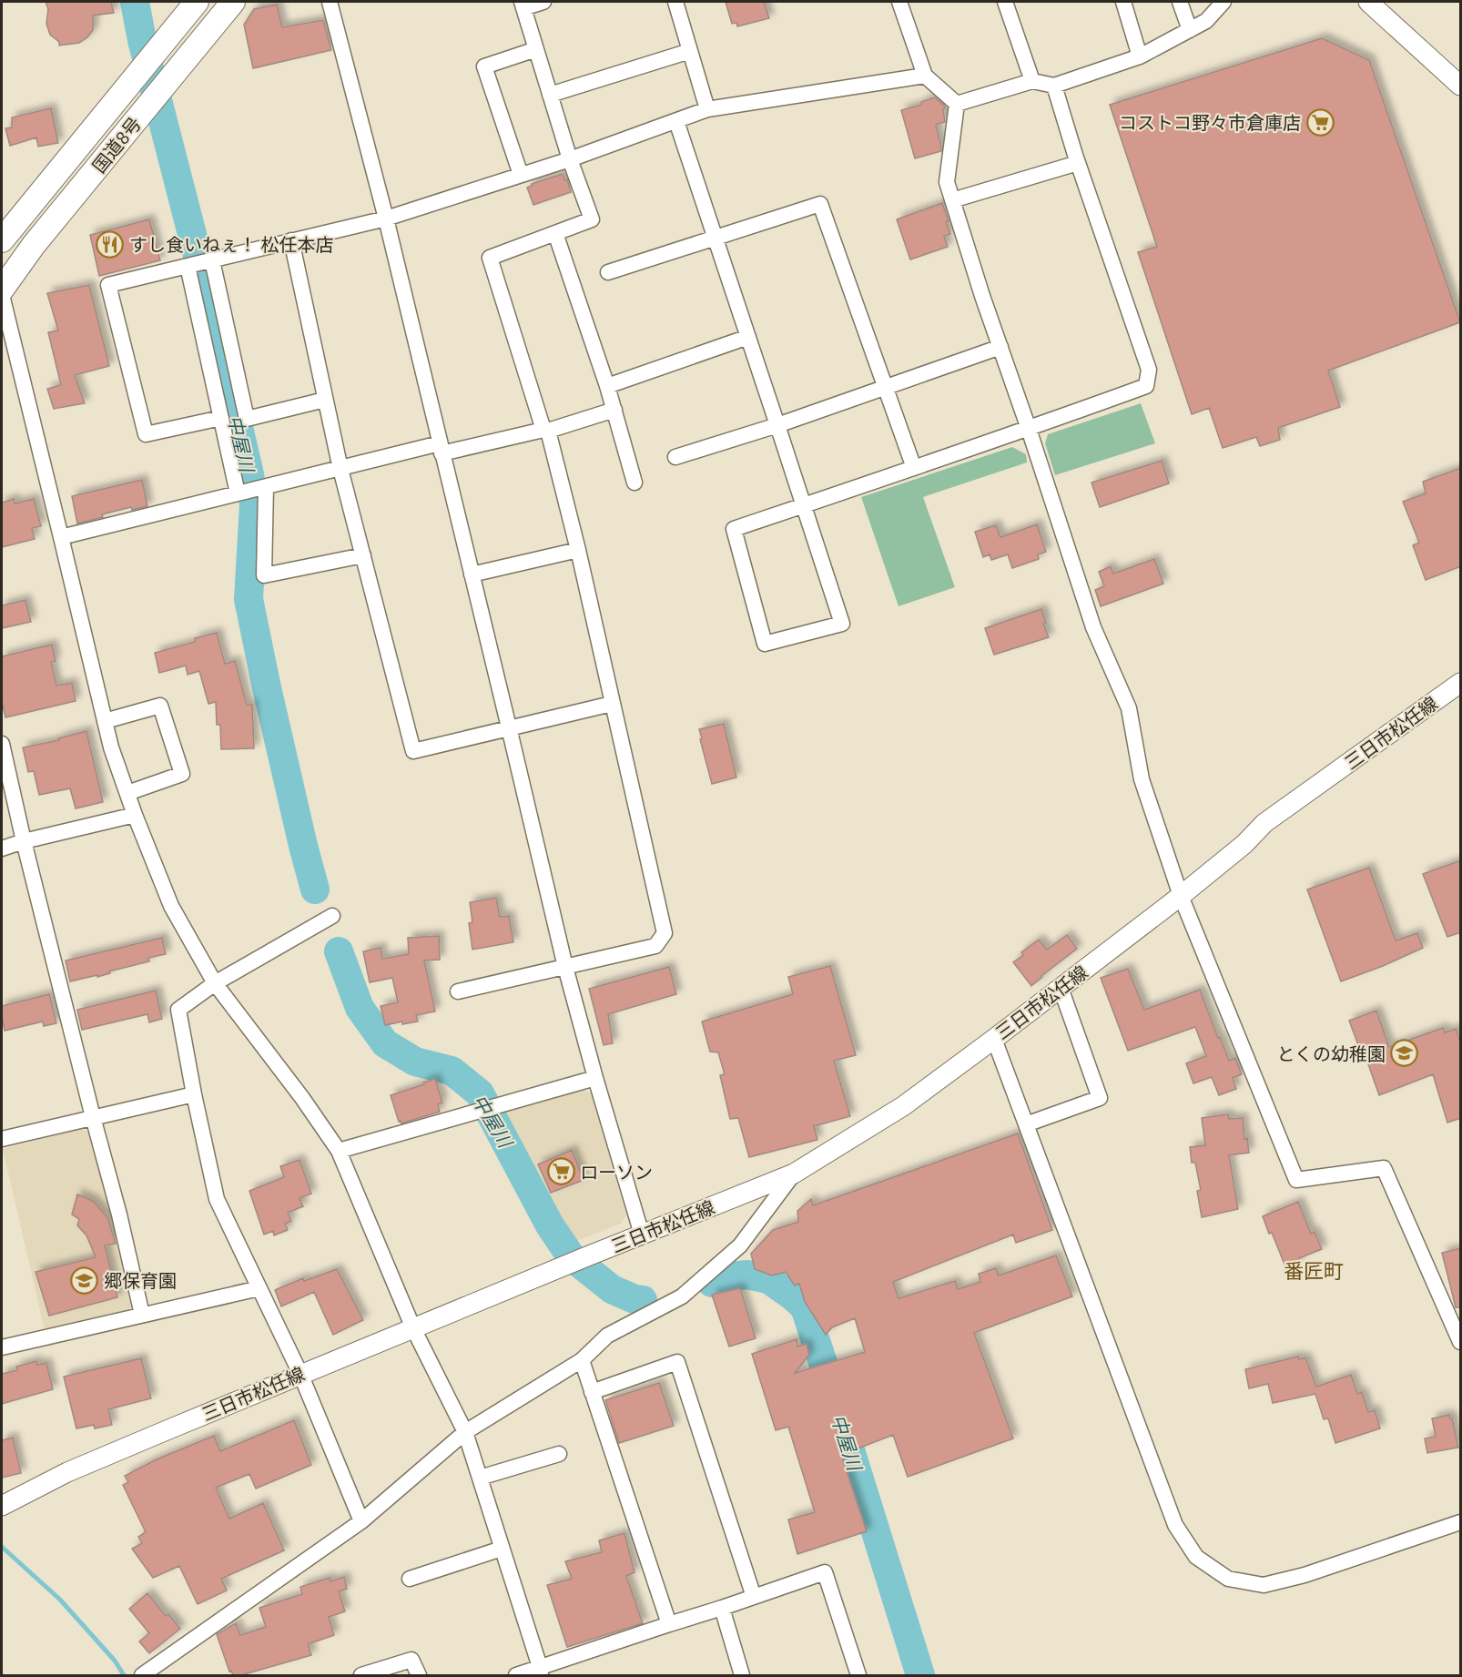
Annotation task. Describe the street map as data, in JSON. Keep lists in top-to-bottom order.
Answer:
{
  "streets": {
    "highway": ["国道8号"],
    "main road": ["三日市松任線"]
  },
  "districts": ["番匠町"],
  "water": ["中屋川"],
  "places": {
    "supermarket": ["コストコ野々市倉庫店", "ローソン"],
    "restaurant": ["すし食いねぇ！ 松任本店"],
    "school or university": ["とくの幼稚園", "郷保育園"]
  }
}
